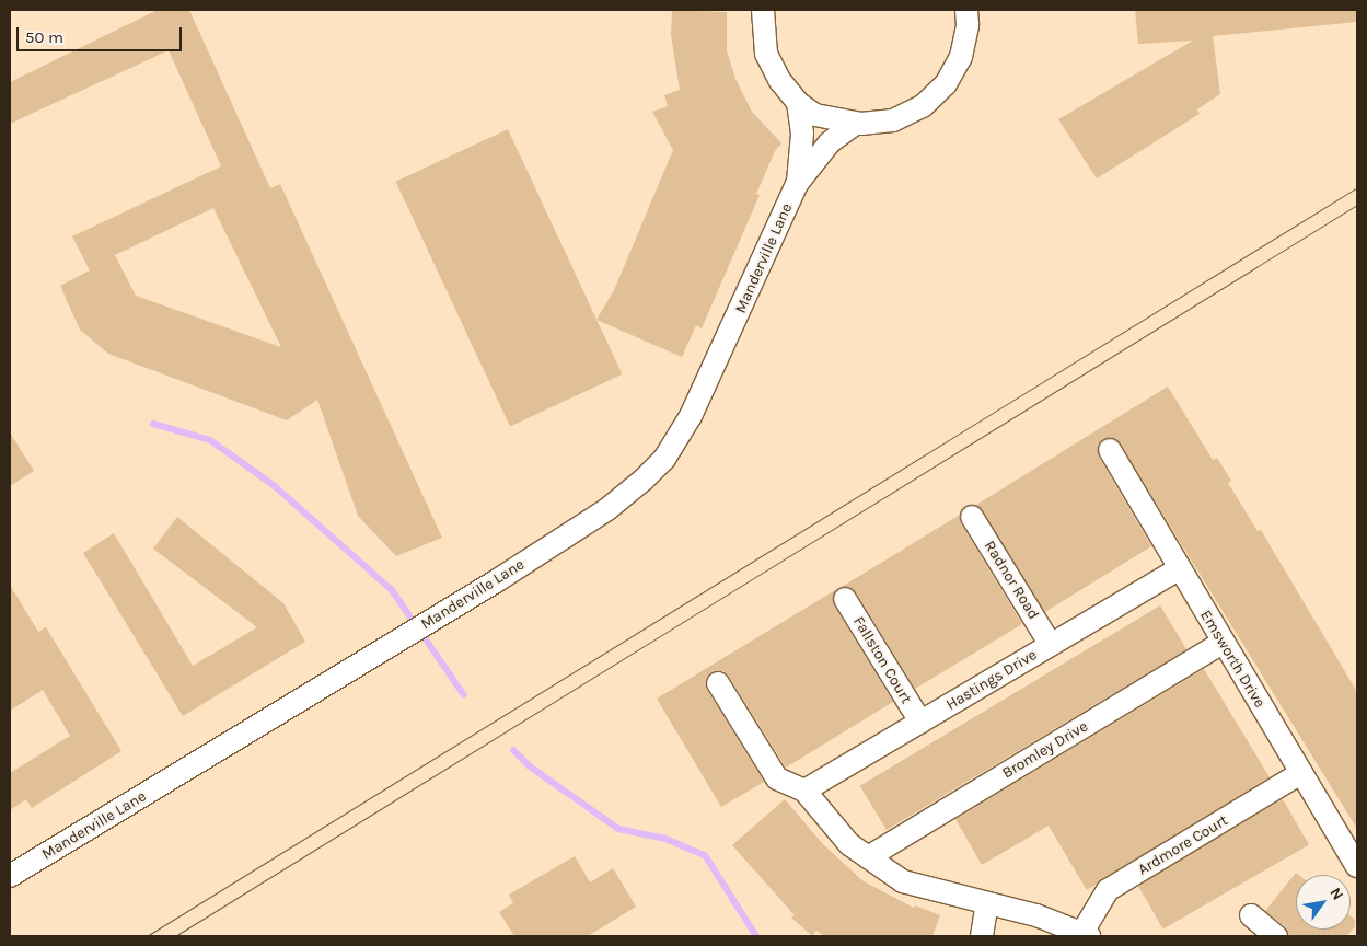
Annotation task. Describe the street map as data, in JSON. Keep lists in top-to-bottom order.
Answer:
{
  "streets": {
    "street": [
      "Manderville Lane",
      "Radnor Road",
      "Emsworth Drive",
      "Fallston Court",
      "Hastings Drive",
      "Bromley Drive",
      "Ardmore Court"
    ]
  },
  "crossings": [
    ["Radnor Road", "Hastings Drive"],
    ["Emsworth Drive", "Hastings Drive"],
    ["Emsworth Drive", "Bromley Drive"],
    ["Emsworth Drive", "Ardmore Court"],
    ["Fallston Court", "Hastings Drive"]
  ],
  "scale_bar": "50 m",
  "north": "top right"
}
